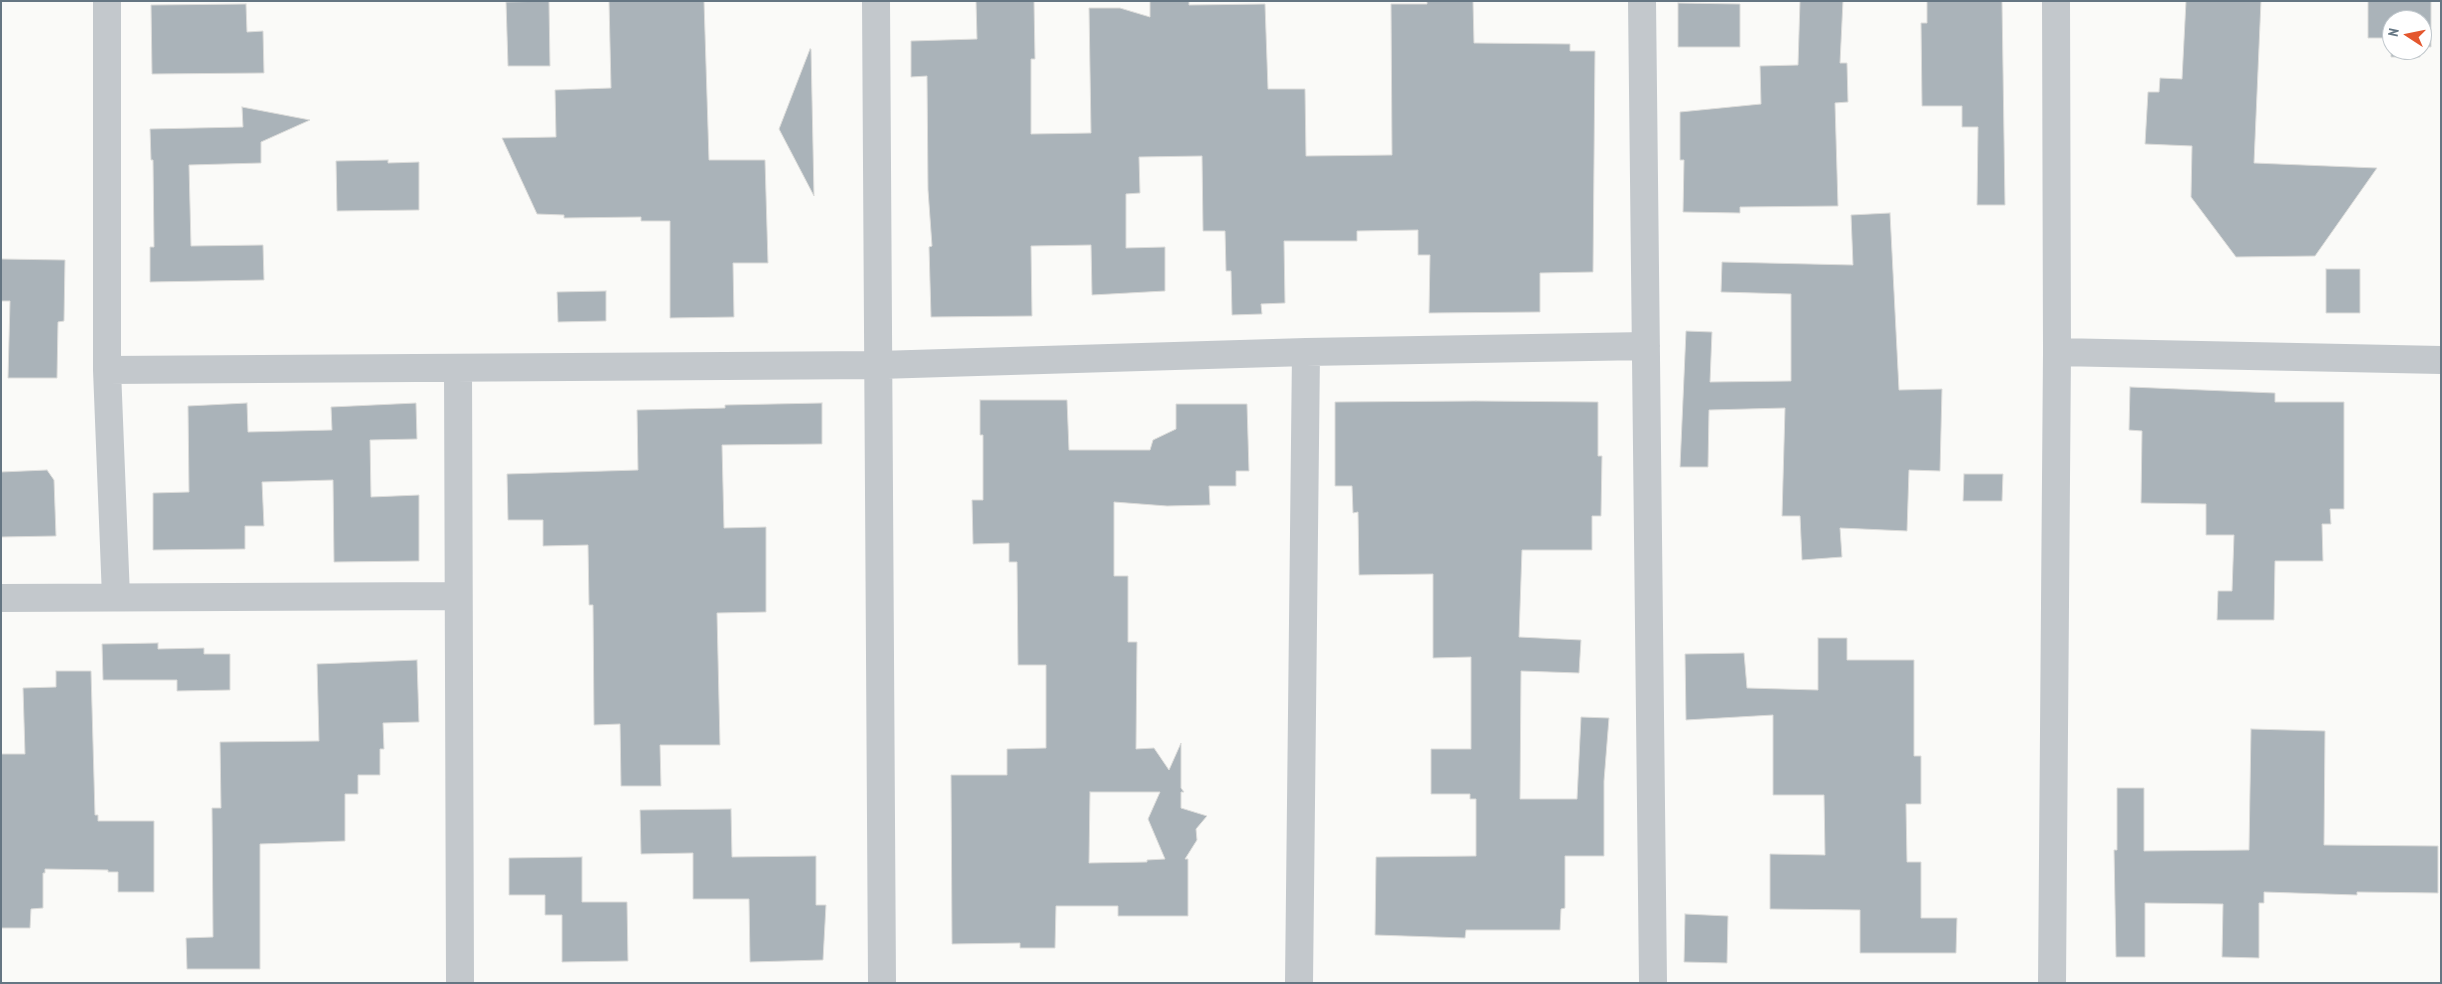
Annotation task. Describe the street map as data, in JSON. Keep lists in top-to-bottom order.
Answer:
{
  "north": "left"
}
